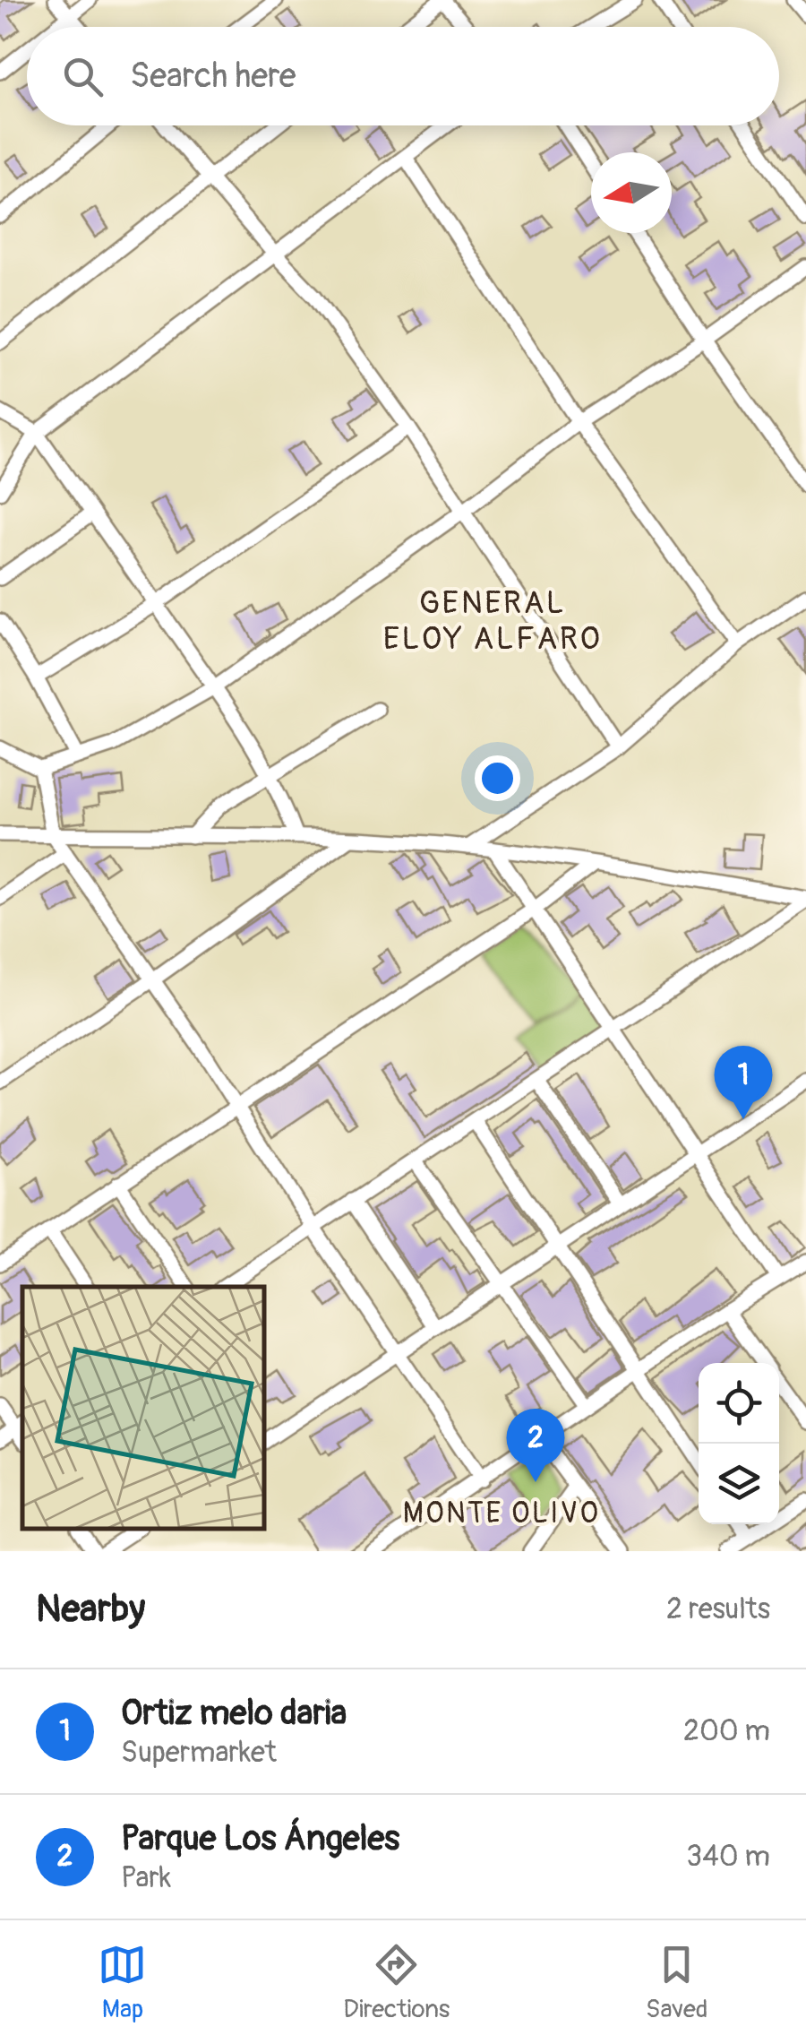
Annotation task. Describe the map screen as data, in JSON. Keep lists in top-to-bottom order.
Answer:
{
  "districts": ["GENERAL ELOY ALFARO", "MONTE OLIVO"],
  "north": "left",
  "page": {
    "search": "Search here",
    "pins": ["1", "2"],
    "heading": ["Nearby", "2 results"],
    "list": [
      {
        "mark": "1",
        "name": "Ortiz melo daria",
        "note": "Supermarket",
        "value": "200 m"
      },
      {
        "mark": "2",
        "name": "Parque Los Ángeles",
        "note": "Park",
        "value": "340 m"
      }
    ],
    "nav": ["Map", "Directions", "Saved"]
  }
}
